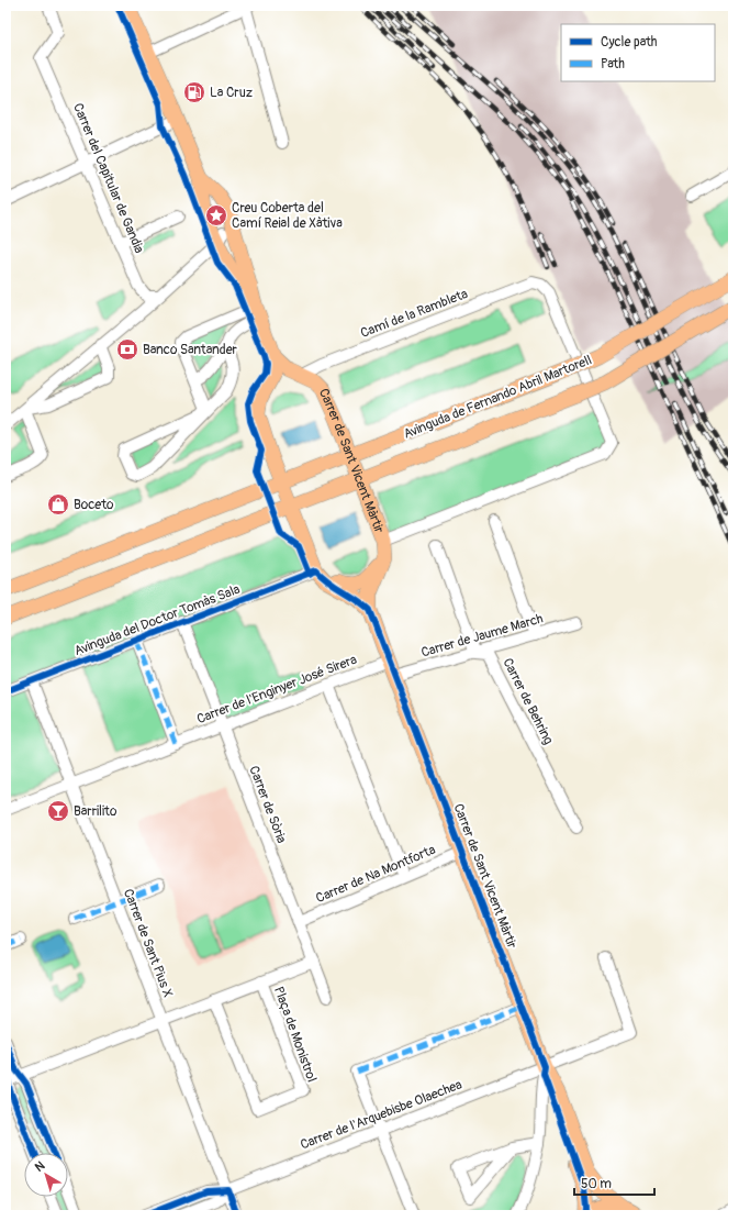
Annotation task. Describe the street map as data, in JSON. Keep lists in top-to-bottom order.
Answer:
{
  "streets": {
    "main road": ["Avinguda de Fernando Abril Martorell", "Carrer de Sant Vicent Màrtir"],
    "street": [
      "Carrer del Capitular de Gandia",
      "Camí de la Rambleta",
      "Avinguda del Doctor Tomàs Sala",
      "Carrer de Jaume March",
      "Carrer de l'Enginyer José Sirera",
      "Carrer de Behring",
      "Carrer de Sòria",
      "Carrer de Na Montforta",
      "Carrer de Sant Pius X",
      "Plaça de Monistrol",
      "Carrer de l'Arquebisbe Olaechea"
    ]
  },
  "crossings": [
    ["Camí de la Rambleta", "Carrer de Sant Vicent Màrtir"],
    ["Avinguda de Fernando Abril Martorell", "Carrer de Sant Vicent Màrtir"],
    ["Carrer de Sant Vicent Màrtir", "Avinguda del Doctor Tomàs Sala"],
    ["Carrer de Sant Vicent Màrtir", "Carrer de Jaume March"],
    ["Carrer de Sant Vicent Màrtir", "Carrer de l'Enginyer José Sirera"],
    ["Carrer de Sant Vicent Màrtir", "Carrer de Na Montforta"],
    ["Carrer de Sant Vicent Màrtir", "Carrer de l'Arquebisbe Olaechea"],
    ["Avinguda del Doctor Tomàs Sala", "Carrer de Sòria"],
    ["Avinguda del Doctor Tomàs Sala", "Carrer de Sant Pius X"],
    ["Carrer de Jaume March", "Carrer de Behring"],
    ["Carrer de l'Enginyer José Sirera", "Carrer de Sòria"],
    ["Carrer de l'Enginyer José Sirera", "Carrer de Sant Pius X"],
    ["Carrer de Sòria", "Carrer de Na Montforta"],
    ["Carrer de Sant Pius X", "Carrer de l'Arquebisbe Olaechea"]
  ],
  "places": {
    "fuel station": ["La Cruz"],
    "place": ["Creu Coberta del Camí Reial de Xàtiva"],
    "bank": ["Banco Santander"],
    "shop": ["Boceto"],
    "bar": ["Barrilito"]
  },
  "legend": ["Cycle path", "Path"],
  "scale_bar": "50 m",
  "north": "top left"
}
